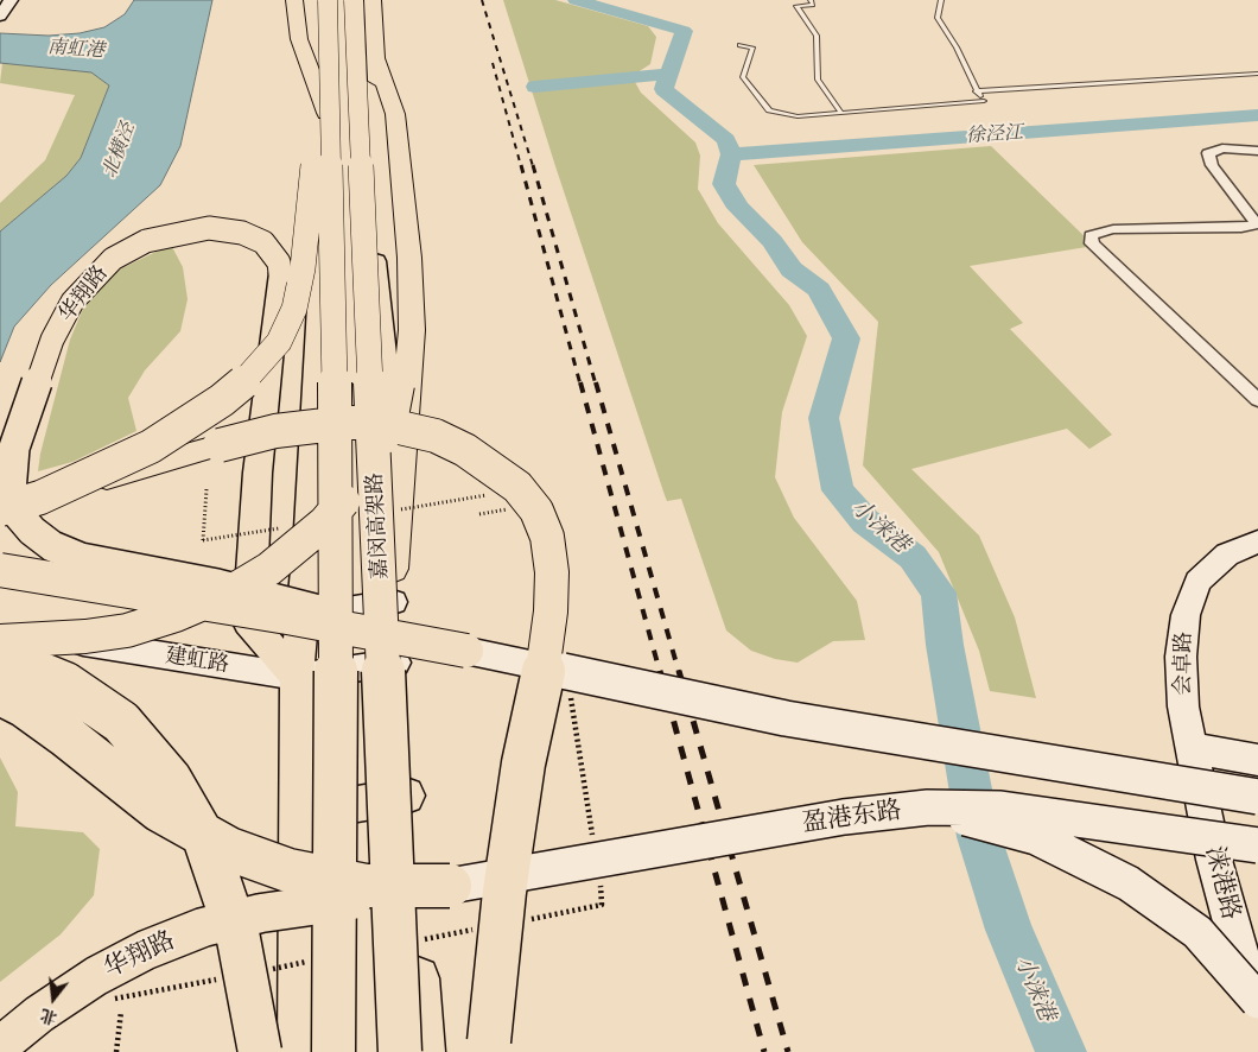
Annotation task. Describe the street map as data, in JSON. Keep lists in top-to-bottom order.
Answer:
{
  "streets": {
    "highway": ["嘉闵高架路"],
    "main road": [
      "华翔路",
      "建虹路",
      "会卓路",
      "盈港东路",
      "涞港路"
    ]
  },
  "crossings": [
    ["华翔路", "盈港东路"],
    ["会卓路", "涞港路"]
  ],
  "water": [
    "南虹港",
    "徐泾江",
    "北横泾",
    "小涞港"
  ],
  "north": "bottom"
}
